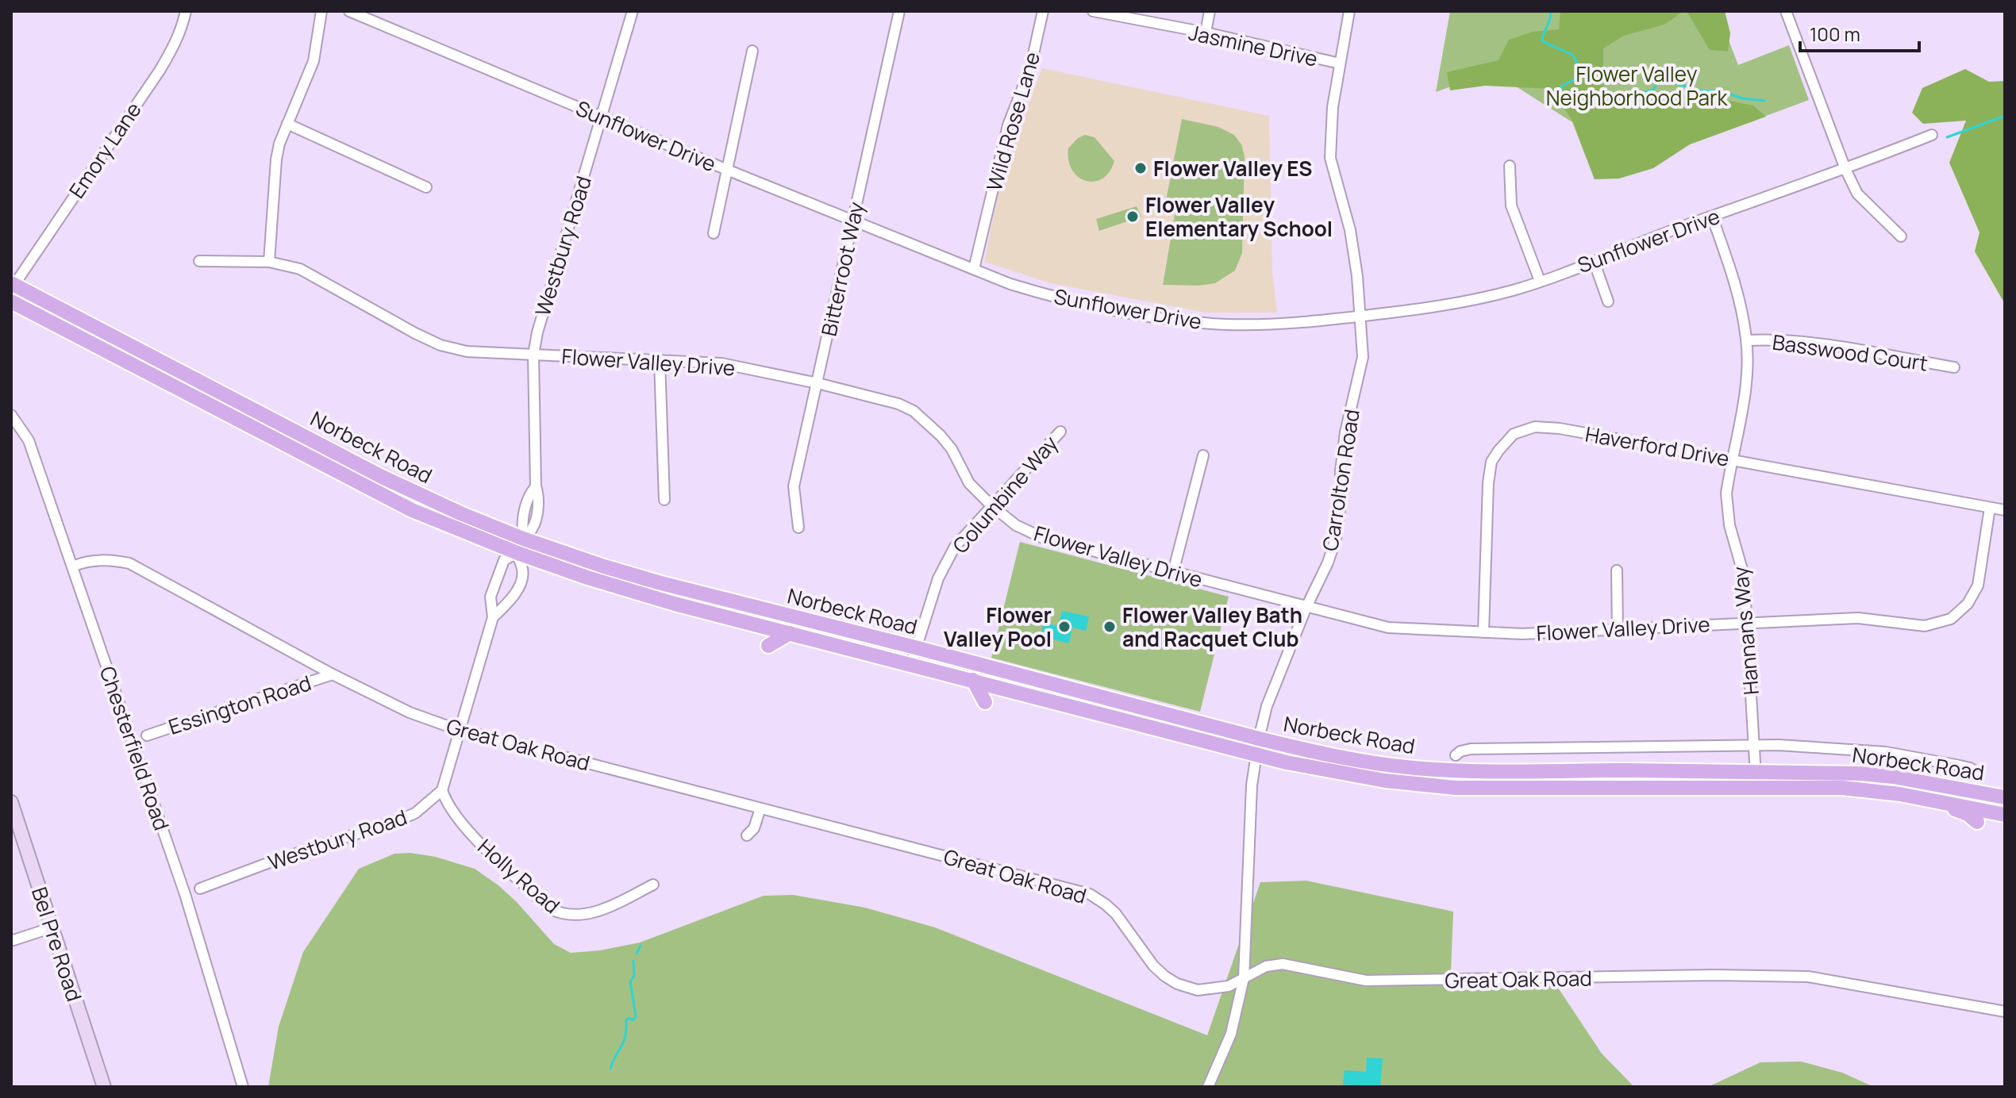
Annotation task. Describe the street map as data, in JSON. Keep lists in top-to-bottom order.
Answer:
{
  "streets": {
    "main road": ["Norbeck Road", "Bel Pre Road"],
    "street": [
      "Jasmine Drive",
      "Wild Rose Lane",
      "Sunflower Drive",
      "Emory Lane",
      "Westbury Road",
      "Bitterroot Way",
      "Basswood Court",
      "Flower Valley Drive",
      "Haverford Drive",
      "Carrolton Road",
      "Columbine Way",
      "Hannans Way",
      "Essington Road",
      "Great Oak Road",
      "Chesterfield Road",
      "Holly Road"
    ]
  },
  "crossings": [
    ["Jasmine Drive", "Carrolton Road"],
    ["Wild Rose Lane", "Sunflower Drive"],
    ["Sunflower Drive", "Westbury Road"],
    ["Sunflower Drive", "Bitterroot Way"],
    ["Sunflower Drive", "Carrolton Road"],
    ["Sunflower Drive", "Hannans Way"],
    ["Emory Lane", "Norbeck Road"],
    ["Westbury Road", "Flower Valley Drive"],
    ["Westbury Road", "Norbeck Road"],
    ["Westbury Road", "Great Oak Road"],
    ["Westbury Road", "Holly Road"],
    ["Bitterroot Way", "Flower Valley Drive"],
    ["Basswood Court", "Hannans Way"],
    ["Flower Valley Drive", "Haverford Drive"],
    ["Flower Valley Drive", "Carrolton Road"],
    ["Flower Valley Drive", "Columbine Way"],
    ["Flower Valley Drive", "Hannans Way"],
    ["Haverford Drive", "Hannans Way"],
    ["Norbeck Road", "Carrolton Road"],
    ["Norbeck Road", "Columbine Way"],
    ["Norbeck Road", "Hannans Way"],
    ["Carrolton Road", "Great Oak Road"],
    ["Essington Road", "Great Oak Road"],
    ["Great Oak Road", "Chesterfield Road"]
  ],
  "parks": ["Flower Valley Neighborhood Park"],
  "places": [
    "Flower Valley ES",
    "Flower Valley Elementary School",
    "Flower Valley Pool",
    "Flower Valley Bath and Racquet Club"
  ],
  "scale_bar": "100 m"
}
